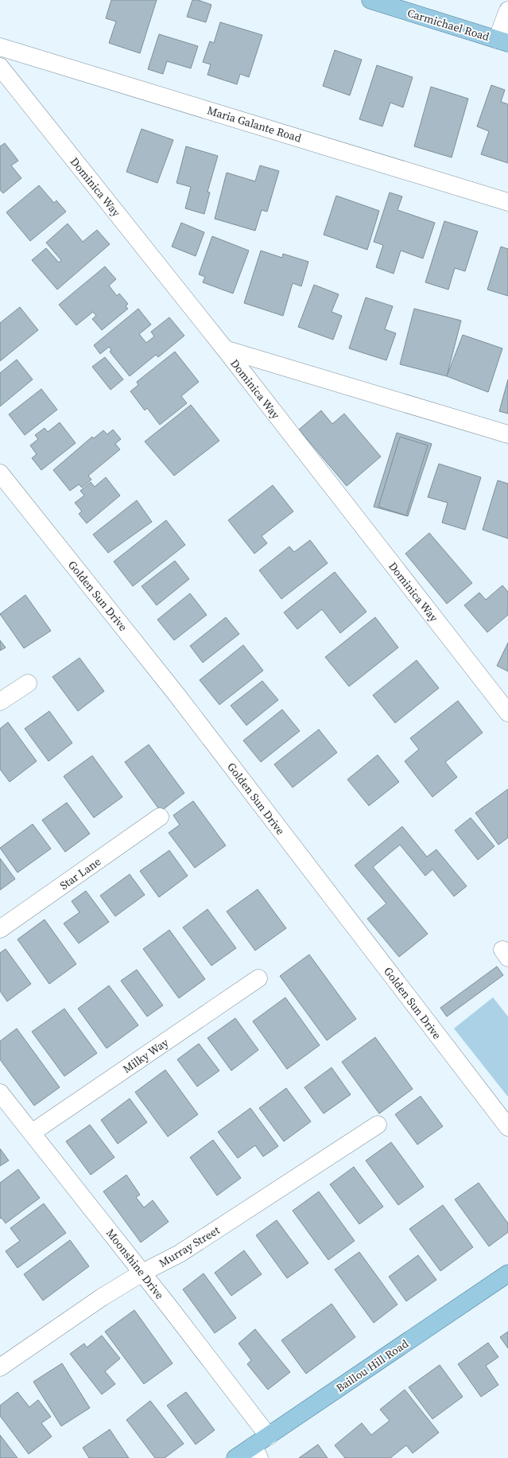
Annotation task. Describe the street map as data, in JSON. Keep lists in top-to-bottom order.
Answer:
{
  "streets": {
    "main road": ["Carmichael Road", "Baillou Hill Road"],
    "street": [
      "Maria Galante Road",
      "Dominica Way",
      "Golden Sun Drive",
      "Star Lane",
      "Milky Way",
      "Murray Street",
      "Moonshine Drive"
    ]
  },
  "crossings": [
    ["Milky Way", "Moonshine Drive"],
    ["Murray Street", "Moonshine Drive"],
    ["Moonshine Drive", "Baillou Hill Road"]
  ]
}
